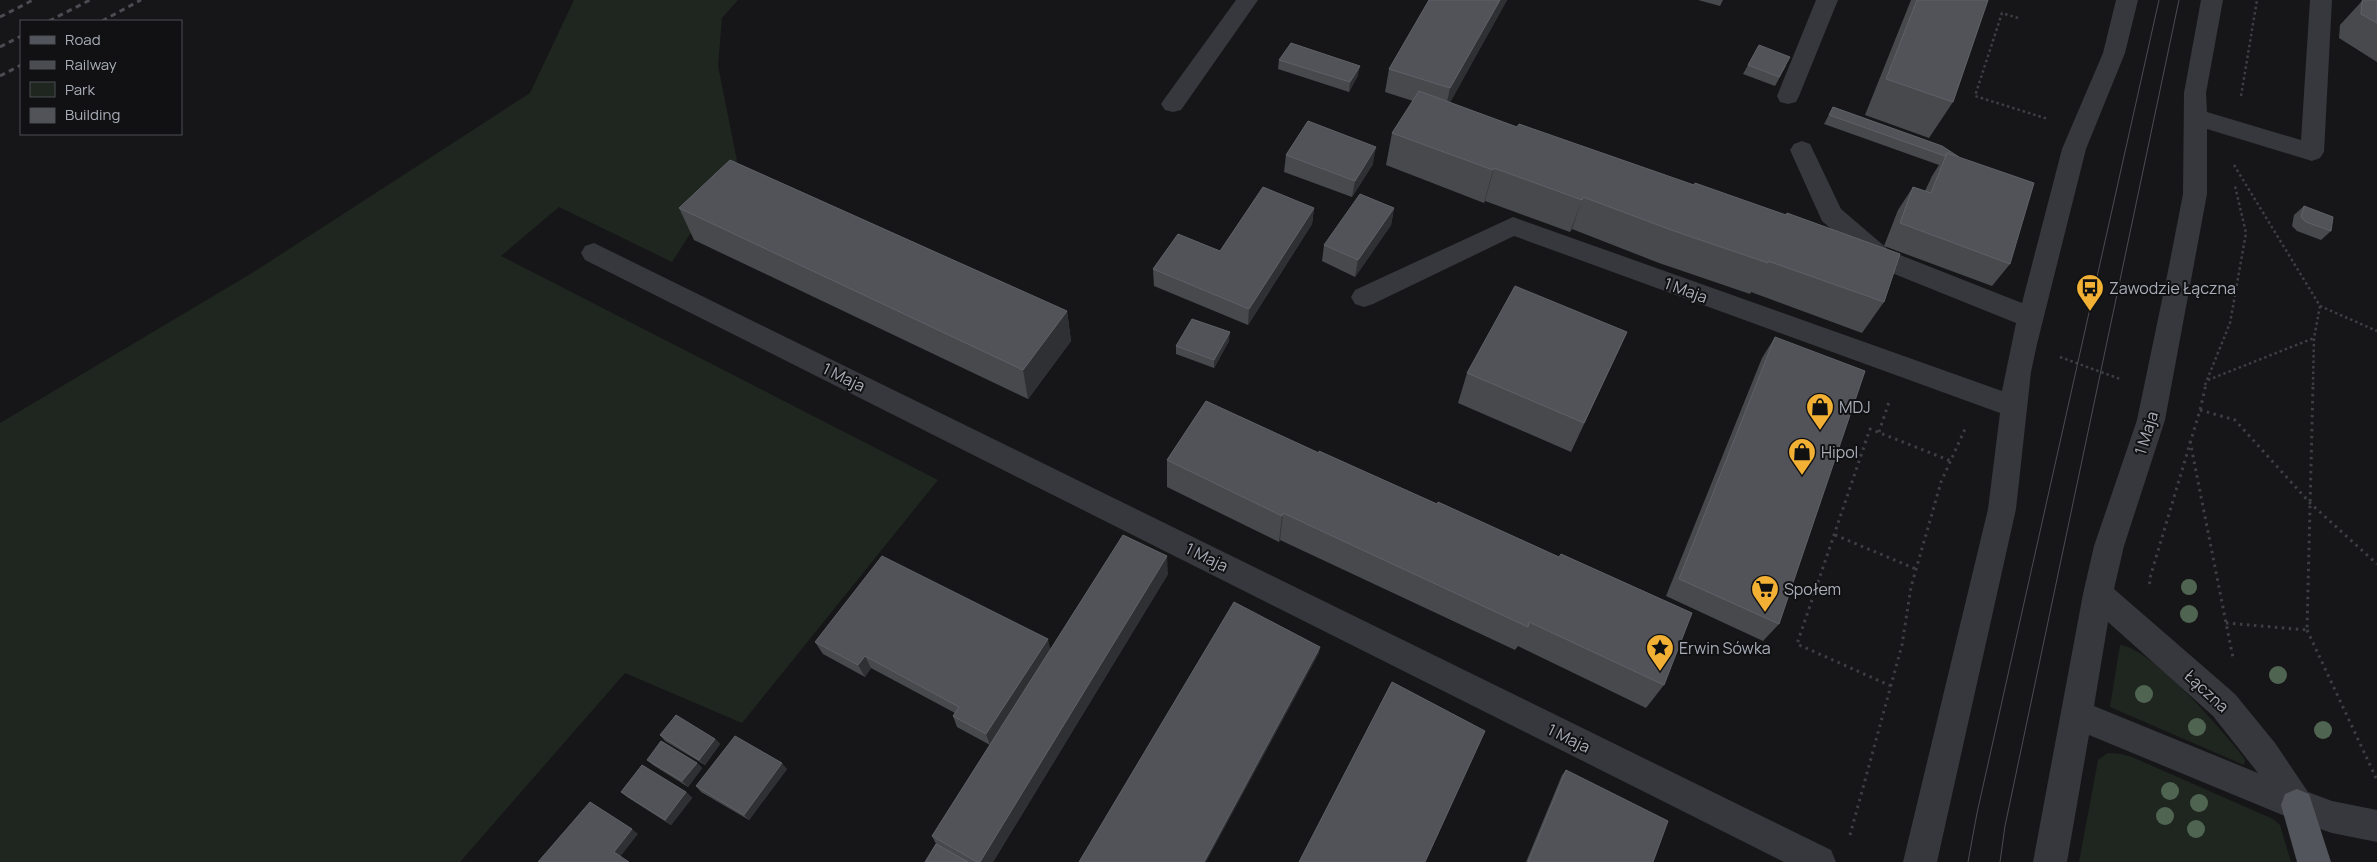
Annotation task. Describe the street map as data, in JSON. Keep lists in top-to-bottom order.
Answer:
{
  "streets": {
    "street": ["1 Maja", "Łączna"]
  },
  "crossings": [
    ["1 Maja", "Łączna"]
  ],
  "places": {
    "bus stop": ["Zawodzie Łączna"],
    "shop": ["MDJ", "Hipol"],
    "supermarket": ["Społem"],
    "place": ["Erwin Sówka"]
  },
  "legend": [
    "Road",
    "Railway",
    "Park",
    "Building"
  ]
}
